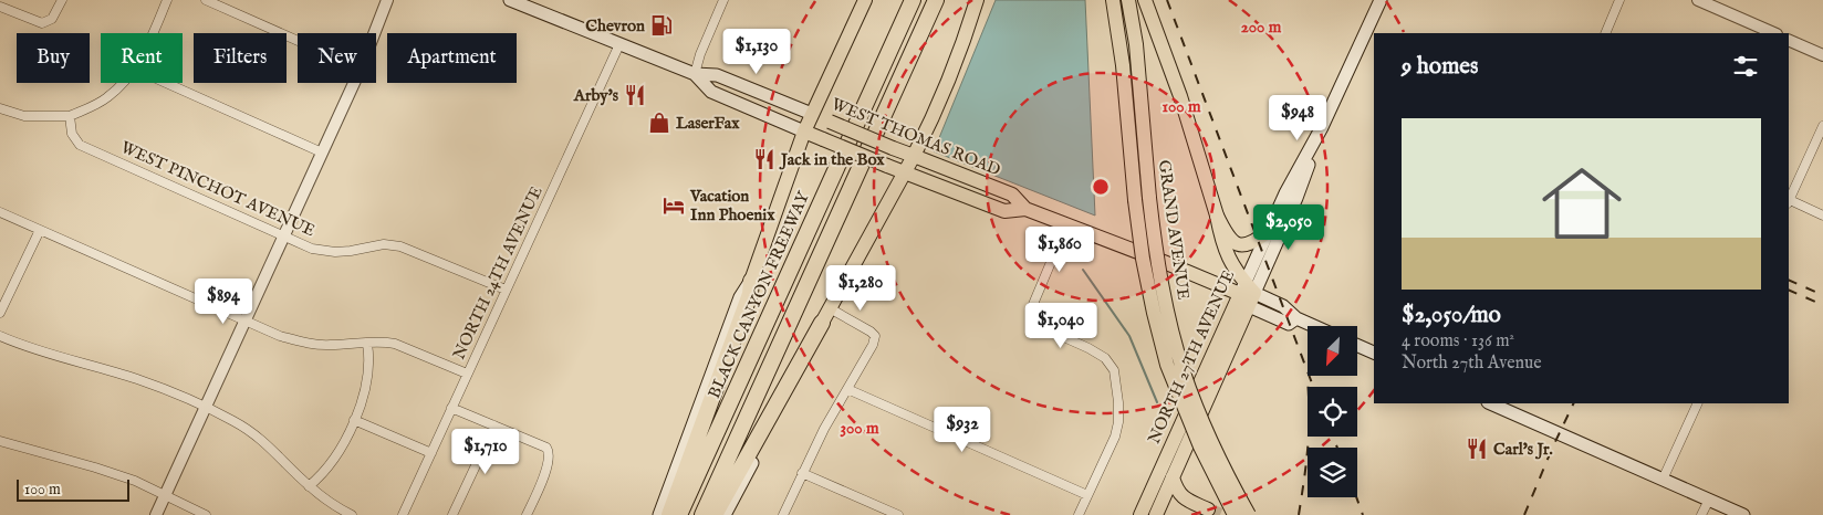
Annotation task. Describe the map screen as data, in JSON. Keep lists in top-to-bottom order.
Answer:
{
  "streets": {
    "highway": ["BLACK CANYON FREEWAY"],
    "main road": ["WEST THOMAS ROAD", "GRAND AVENUE", "NORTH 27TH AVENUE"],
    "street": ["WEST PINCHOT AVENUE", "NORTH 24TH AVENUE"]
  },
  "crossings": [
    ["WEST THOMAS ROAD", "NORTH 24TH AVENUE"],
    ["WEST THOMAS ROAD", "NORTH 27TH AVENUE"],
    ["WEST PINCHOT AVENUE", "NORTH 24TH AVENUE"]
  ],
  "places": {
    "fuel station": ["Chevron"],
    "restaurant": ["Arby's", "Jack in the Box", "Carl's Jr."],
    "shop": ["LaserFax"],
    "hotel": ["Vacation Inn Phoenix"]
  },
  "scale_bar": "100 m",
  "north": "bottom left",
  "page": {
    "price": [
      "$1,130",
      "$948",
      "$2,050",
      "$1,860",
      "$1,280",
      "$894",
      "$1,040",
      "$932",
      "$1,710"
    ],
    "chip": [
      "Buy",
      "Rent",
      "Filters",
      "New",
      "Apartment"
    ],
    "heading": "9 homes",
    "list": [
      {
        "name": "$2,050/mo",
        "note": "4 rooms · 136 m² · North 27th Avenue"
      }
    ],
    "scale": "100 m"
  },
  "rings": ["200 m", "100 m", "300 m"]
}
